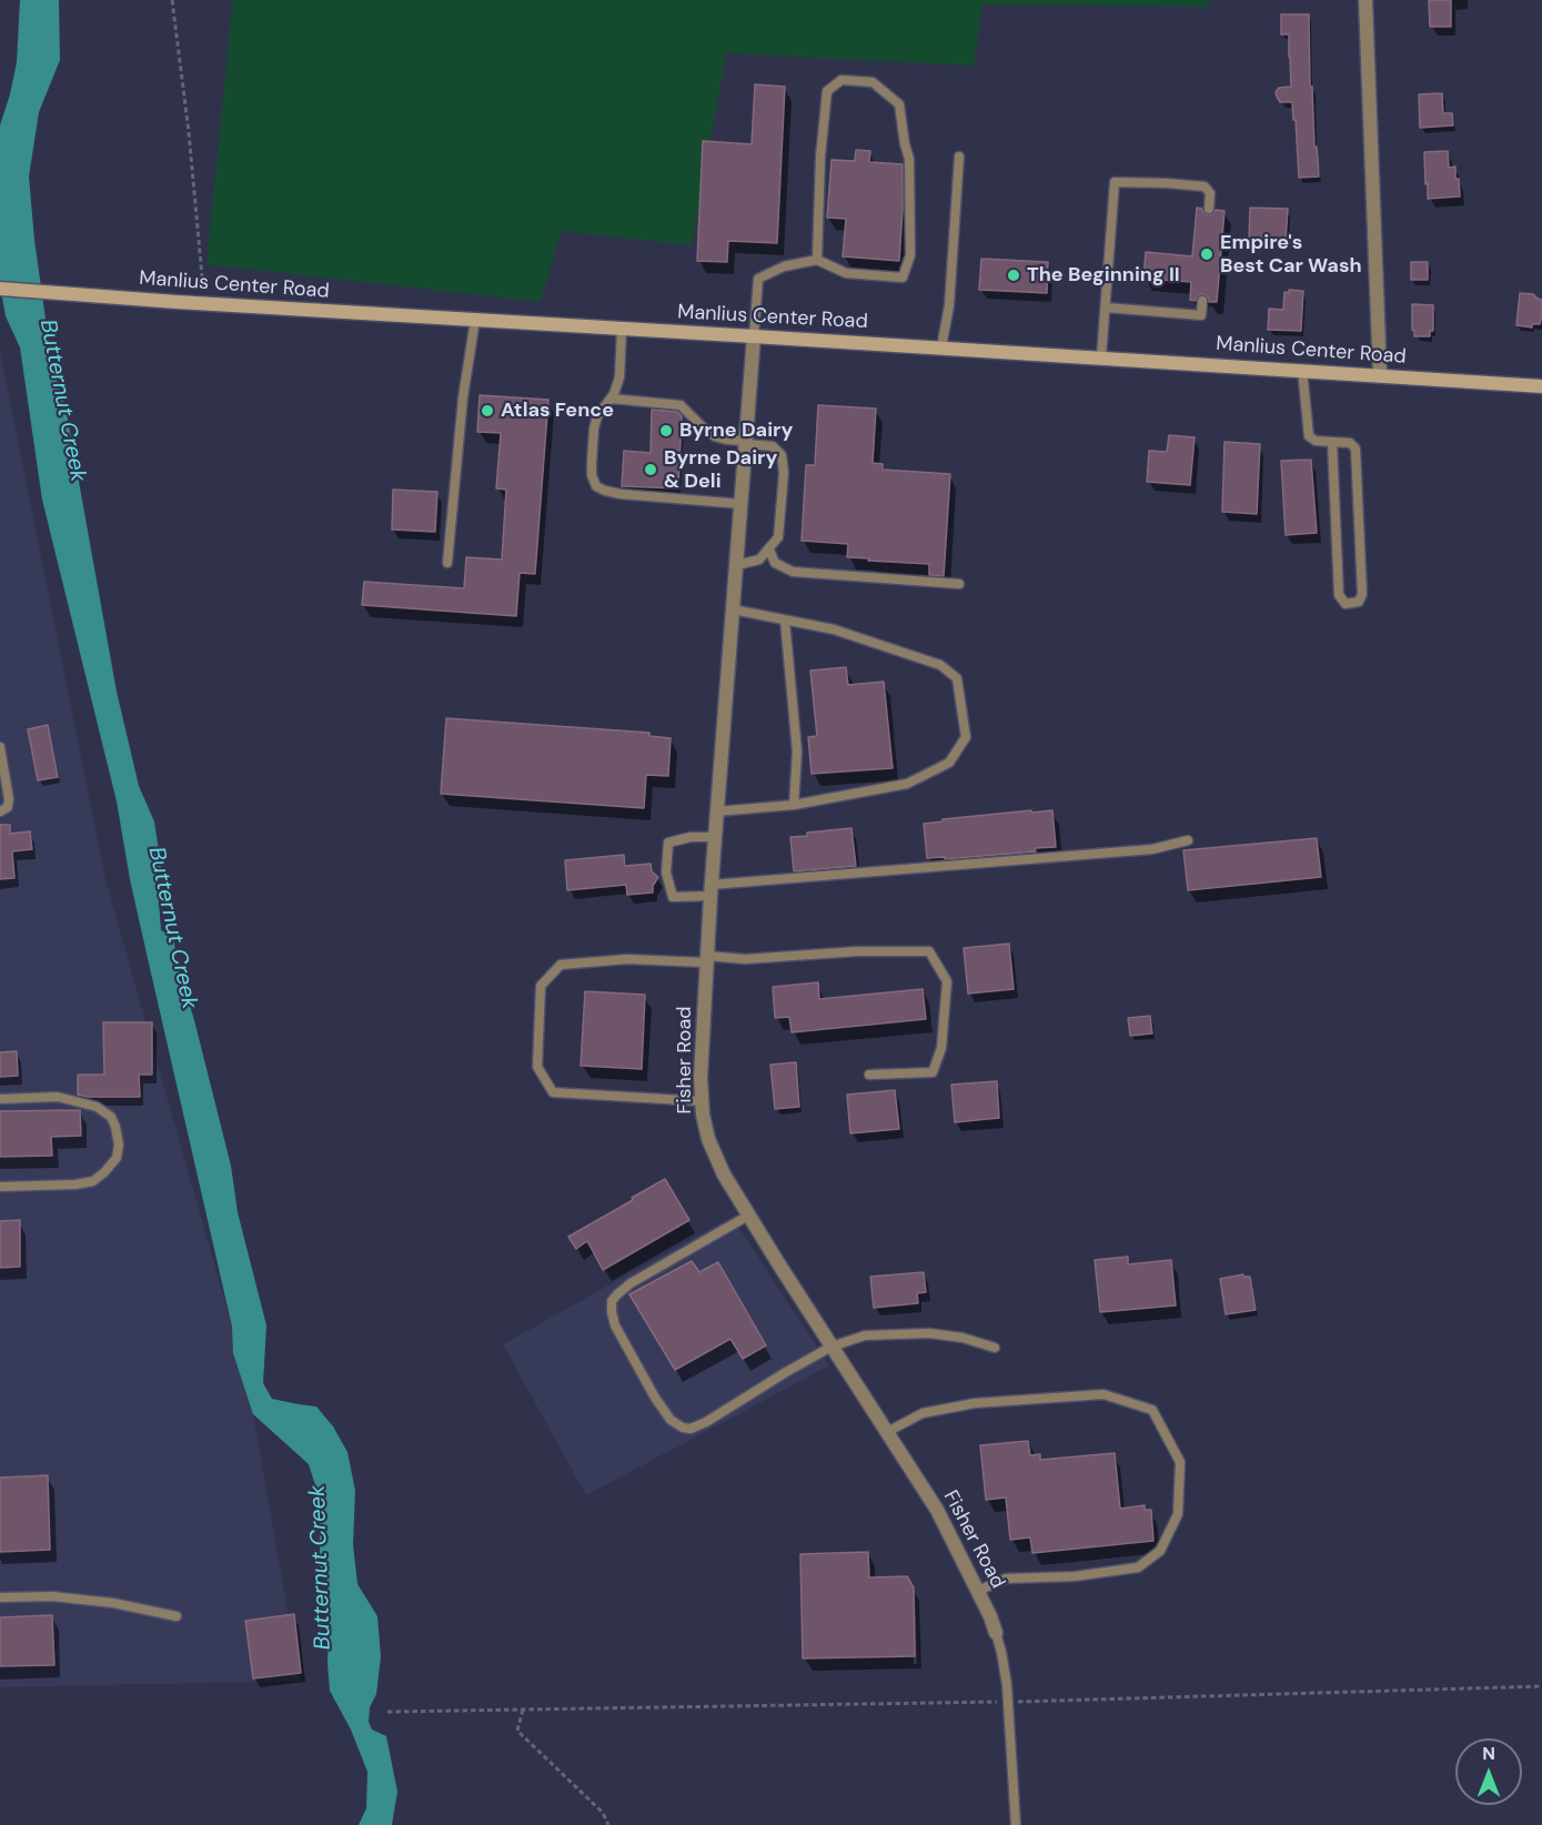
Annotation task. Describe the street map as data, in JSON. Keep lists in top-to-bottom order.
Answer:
{
  "streets": {
    "main road": ["Manlius Center Road"],
    "street": ["Fisher Road"]
  },
  "crossings": [
    ["Manlius Center Road", "Fisher Road"]
  ],
  "water": ["Butternut Creek"],
  "places": [
    "Empire's Best Car Wash",
    "The Beginning II",
    "Atlas Fence",
    "Byrne Dairy",
    "Byrne Dairy & Deli"
  ],
  "north": "top"
}
